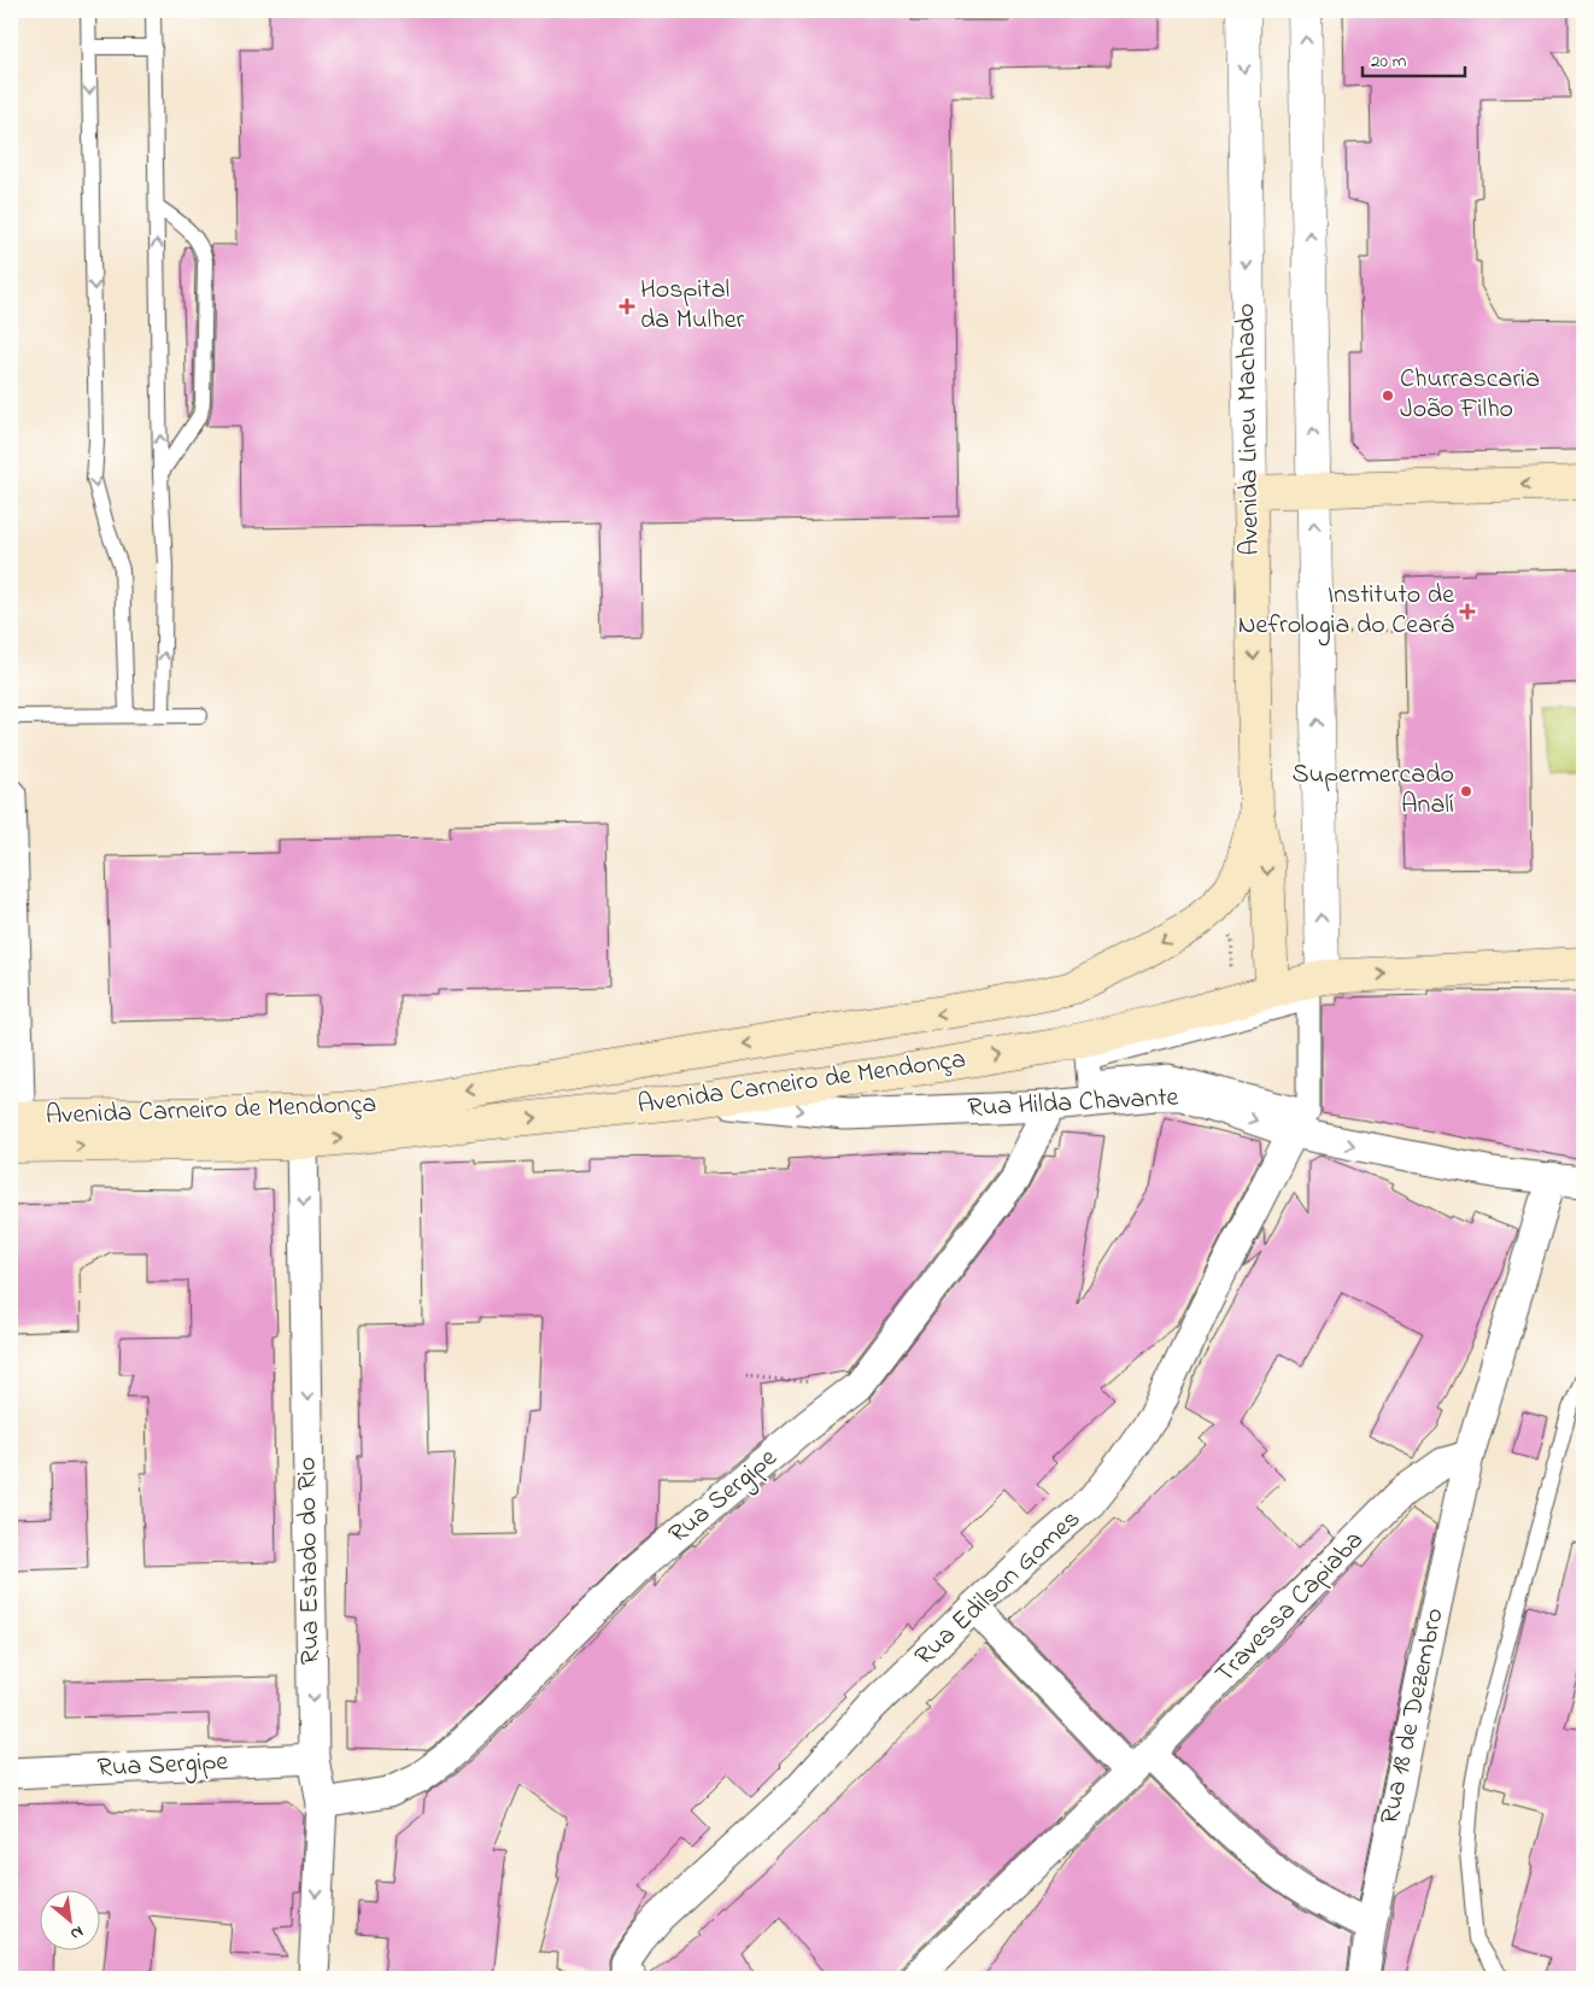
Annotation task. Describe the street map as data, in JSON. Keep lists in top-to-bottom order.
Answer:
{
  "streets": {
    "main road": ["Avenida Lineu Machado", "Avenida Carneiro de Mendonça"],
    "street": [
      "Rua Hilda Chavante",
      "Rua Sergipe",
      "Rua Estado do Rio",
      "Rua Edilson Gomes",
      "Travessa Capiaba",
      "Rua 18 de Dezembro"
    ]
  },
  "crossings": [
    ["Avenida Lineu Machado", "Avenida Carneiro de Mendonça"],
    ["Avenida Carneiro de Mendonça", "Rua Hilda Chavante"],
    ["Avenida Carneiro de Mendonça", "Rua Estado do Rio"],
    ["Rua Hilda Chavante", "Rua Sergipe"],
    ["Rua Hilda Chavante", "Rua Edilson Gomes"],
    ["Rua Sergipe", "Rua Estado do Rio"],
    ["Travessa Capiaba", "Rua 18 de Dezembro"]
  ],
  "one_way": ["Rua Hilda Chavante", "Rua Estado do Rio"],
  "places": {
    "health": ["Hospital da Mulher", "Instituto de Nefrologia do Ceará"],
    "other": ["Churrascaria João Filho", "Supermercado Analí"]
  },
  "scale_bar": "20 m",
  "north": "bottom right"
}
